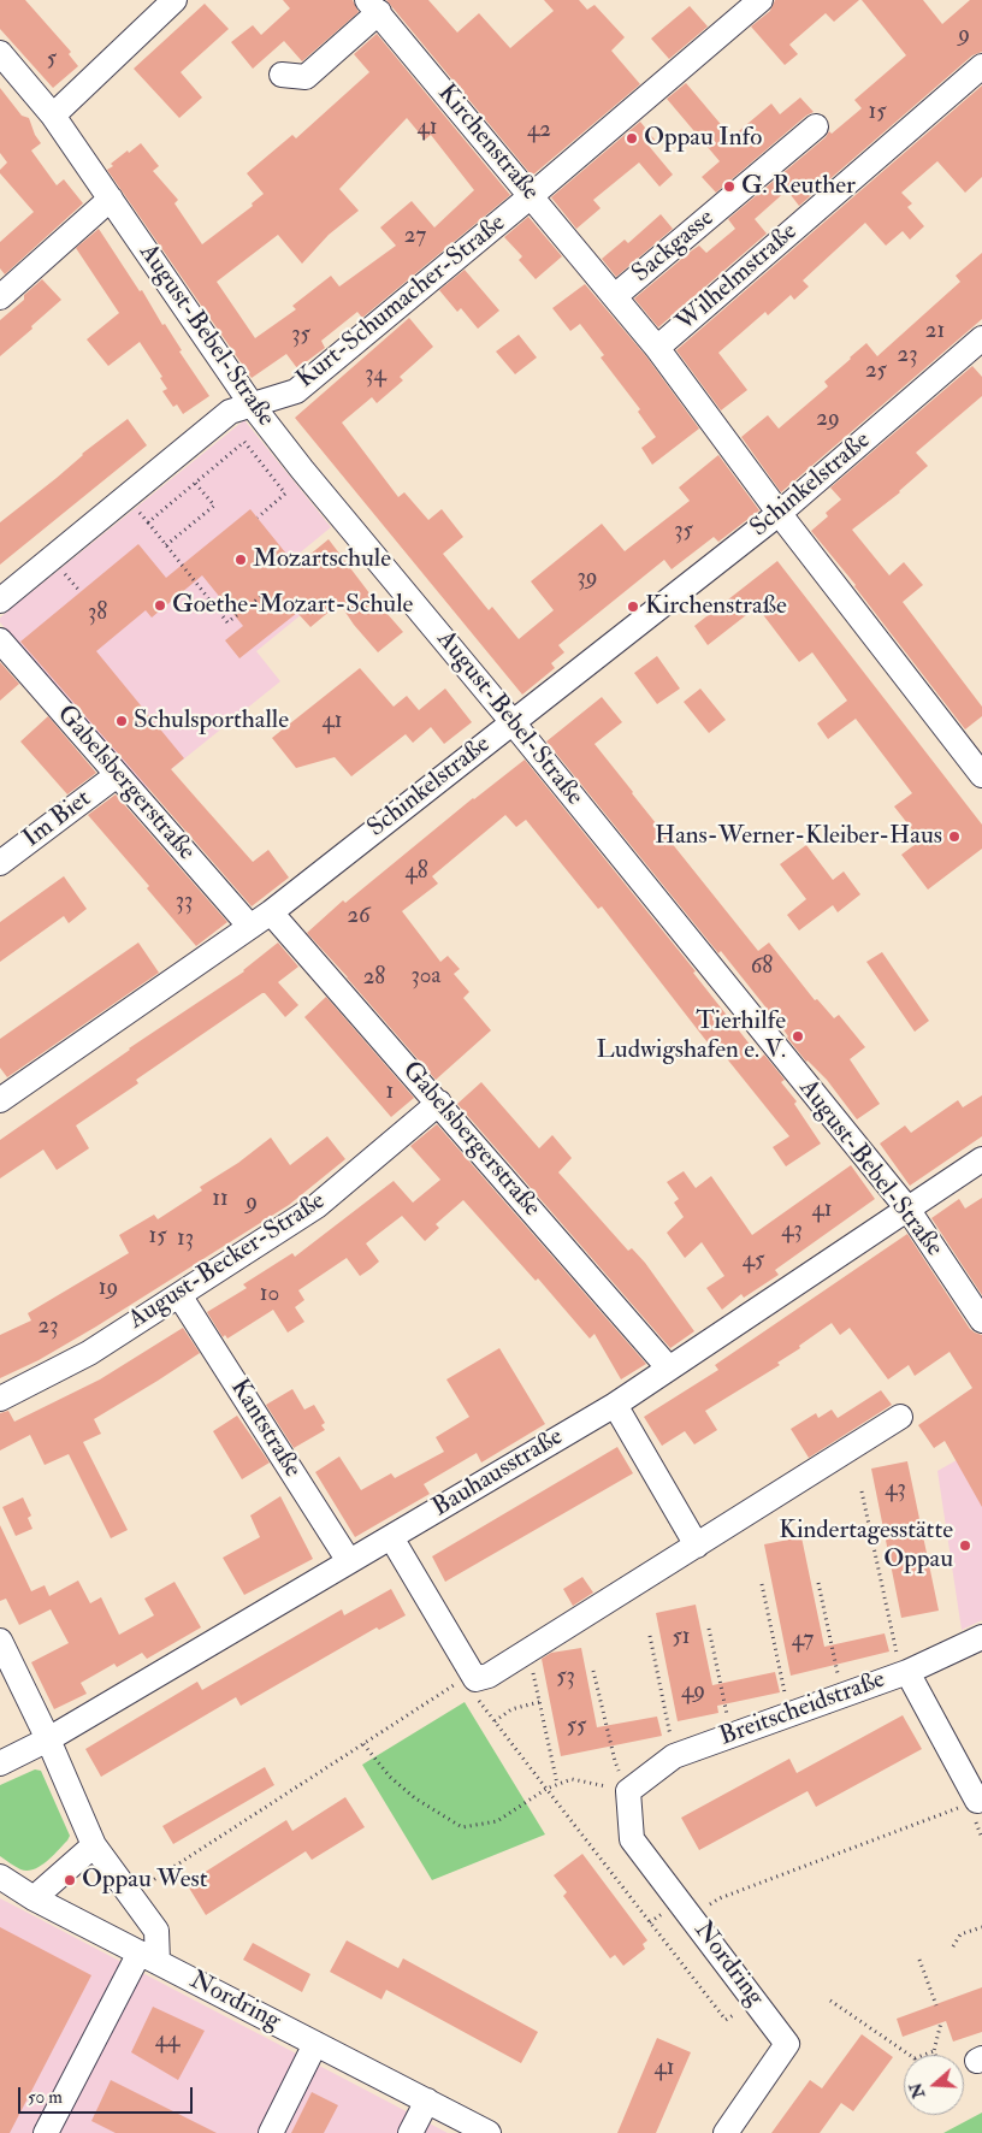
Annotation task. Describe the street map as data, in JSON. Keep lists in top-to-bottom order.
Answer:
{
  "streets": {
    "street": [
      "Kirchenstraße",
      "Sackgasse",
      "Wilhelmstraße",
      "Kurt-Schumacher-Straße",
      "August-Bebel-Straße",
      "Schinkelstraße",
      "Gabelsbergerstraße",
      "Im Biet",
      "August-Becker-Straße",
      "Kantstraße",
      "Bauhausstraße",
      "Breitscheidstraße",
      "Nordring"
    ]
  },
  "crossings": [
    ["Kirchenstraße", "Sackgasse"],
    ["Kirchenstraße", "Wilhelmstraße"],
    ["Kirchenstraße", "Kurt-Schumacher-Straße"],
    ["Kirchenstraße", "Schinkelstraße"],
    ["Kurt-Schumacher-Straße", "August-Bebel-Straße"],
    ["August-Bebel-Straße", "Schinkelstraße"],
    ["August-Bebel-Straße", "Bauhausstraße"],
    ["Schinkelstraße", "Gabelsbergerstraße"],
    ["Gabelsbergerstraße", "Im Biet"],
    ["Gabelsbergerstraße", "August-Becker-Straße"],
    ["Gabelsbergerstraße", "Bauhausstraße"],
    ["August-Becker-Straße", "Kantstraße"],
    ["Kantstraße", "Bauhausstraße"],
    ["Breitscheidstraße", "Nordring"]
  ],
  "places": [
    "Oppau Info",
    "G. Reuther",
    "Mozartschule",
    "Goethe-Mozart-Schule",
    "Kirchenstraße",
    "Schulsporthalle",
    "Hans-Werner-Kleiber-Haus",
    "Tierhilfe Ludwigshafen e. V.",
    "Kindertagesstätte Oppau",
    "Oppau West"
  ],
  "house_numbers": [
    "9",
    "5",
    "15",
    "41",
    "42",
    "27",
    "21",
    "35",
    "23",
    "25",
    "34",
    "29",
    "35",
    "39",
    "38",
    "41",
    "48",
    "33",
    "26",
    "68",
    "30a",
    "28",
    "1",
    "11",
    "9",
    "41",
    "43",
    "15",
    "13",
    "45",
    "19",
    "10",
    "23",
    "43",
    "51",
    "47",
    "53",
    "49",
    "55",
    "44",
    "41"
  ],
  "scale_bar": "50 m",
  "north": "left"
}
